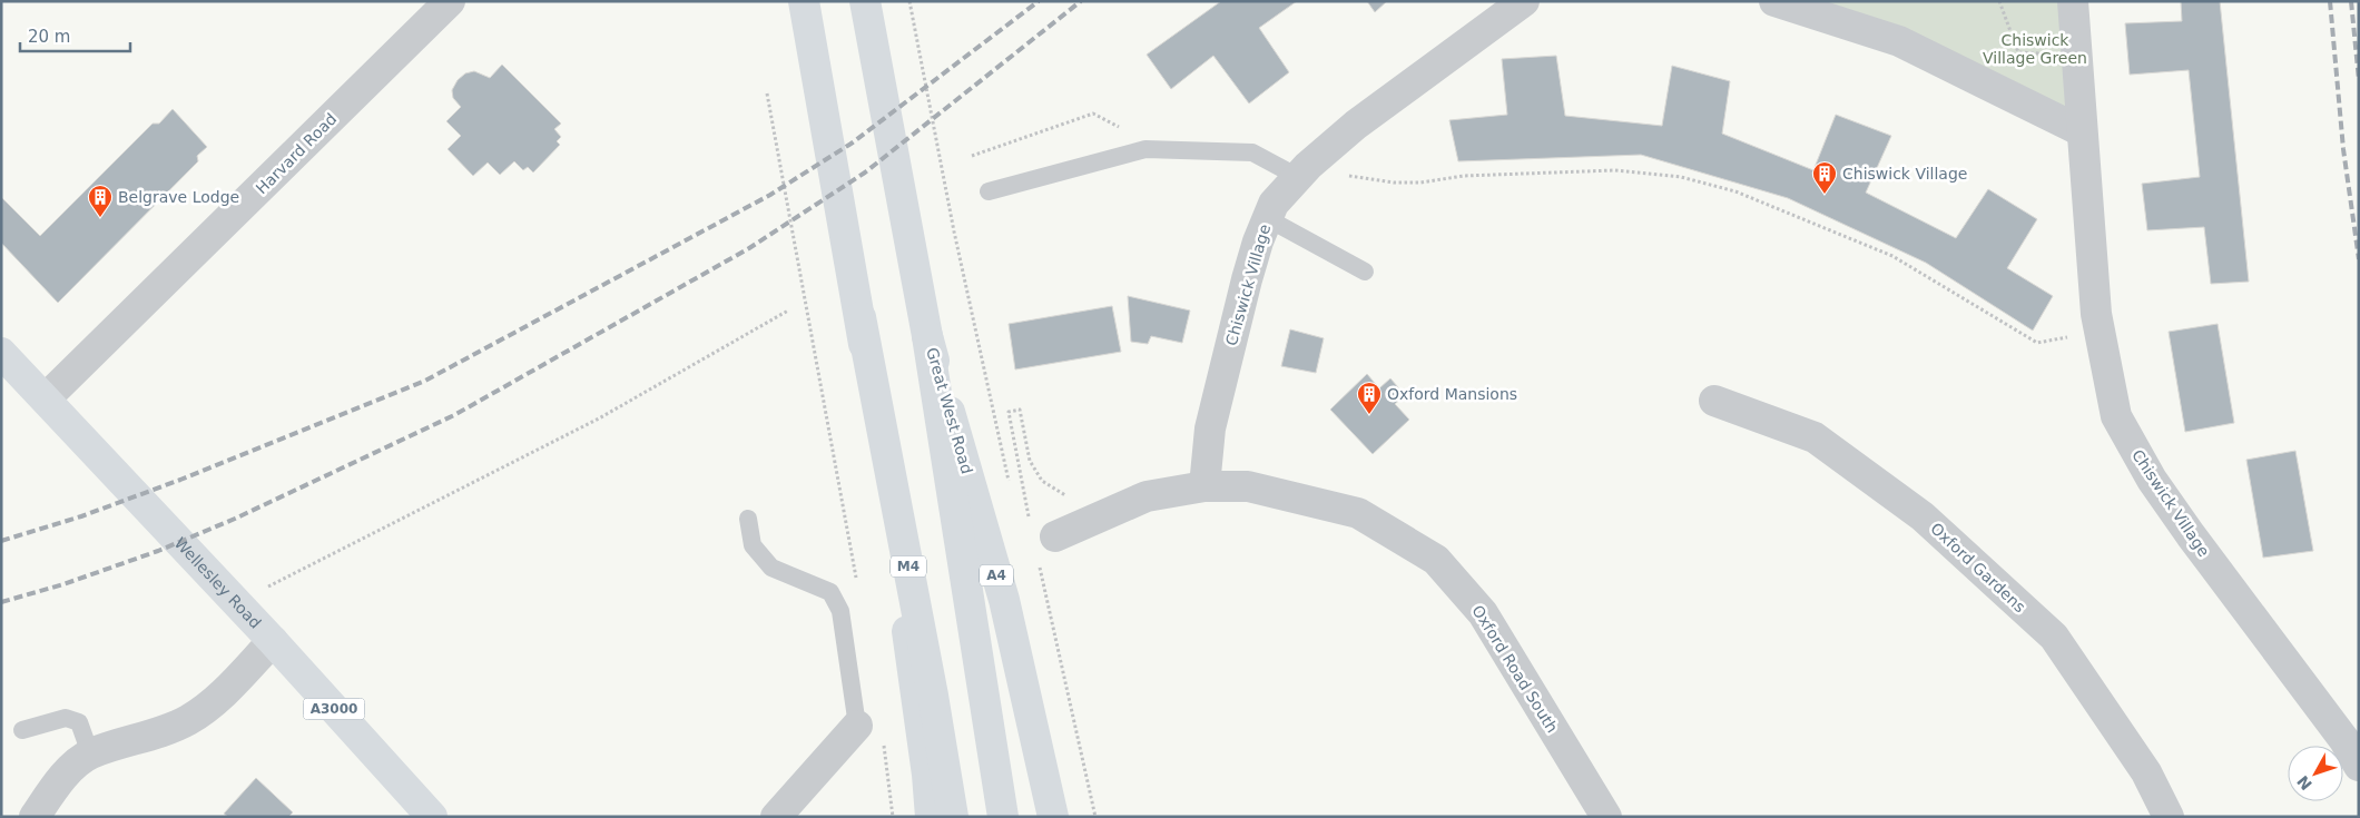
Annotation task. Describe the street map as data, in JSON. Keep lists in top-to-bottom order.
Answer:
{
  "streets": {
    "main road": [
      "Great West Road",
      "M4",
      "A4",
      "Wellesley Road",
      "A3000"
    ],
    "street": [
      "Harvard Road",
      "Chiswick Village",
      "Oxford Gardens",
      "Oxford Road South"
    ]
  },
  "crossings": [
    ["Harvard Road", "Wellesley Road"],
    ["Chiswick Village", "Oxford Road South"]
  ],
  "parks": ["Chiswick Village Green"],
  "places": {
    "building": ["Chiswick Village", "Belgrave Lodge", "Oxford Mansions"]
  },
  "scale_bar": "20 m",
  "north": "bottom left"
}
